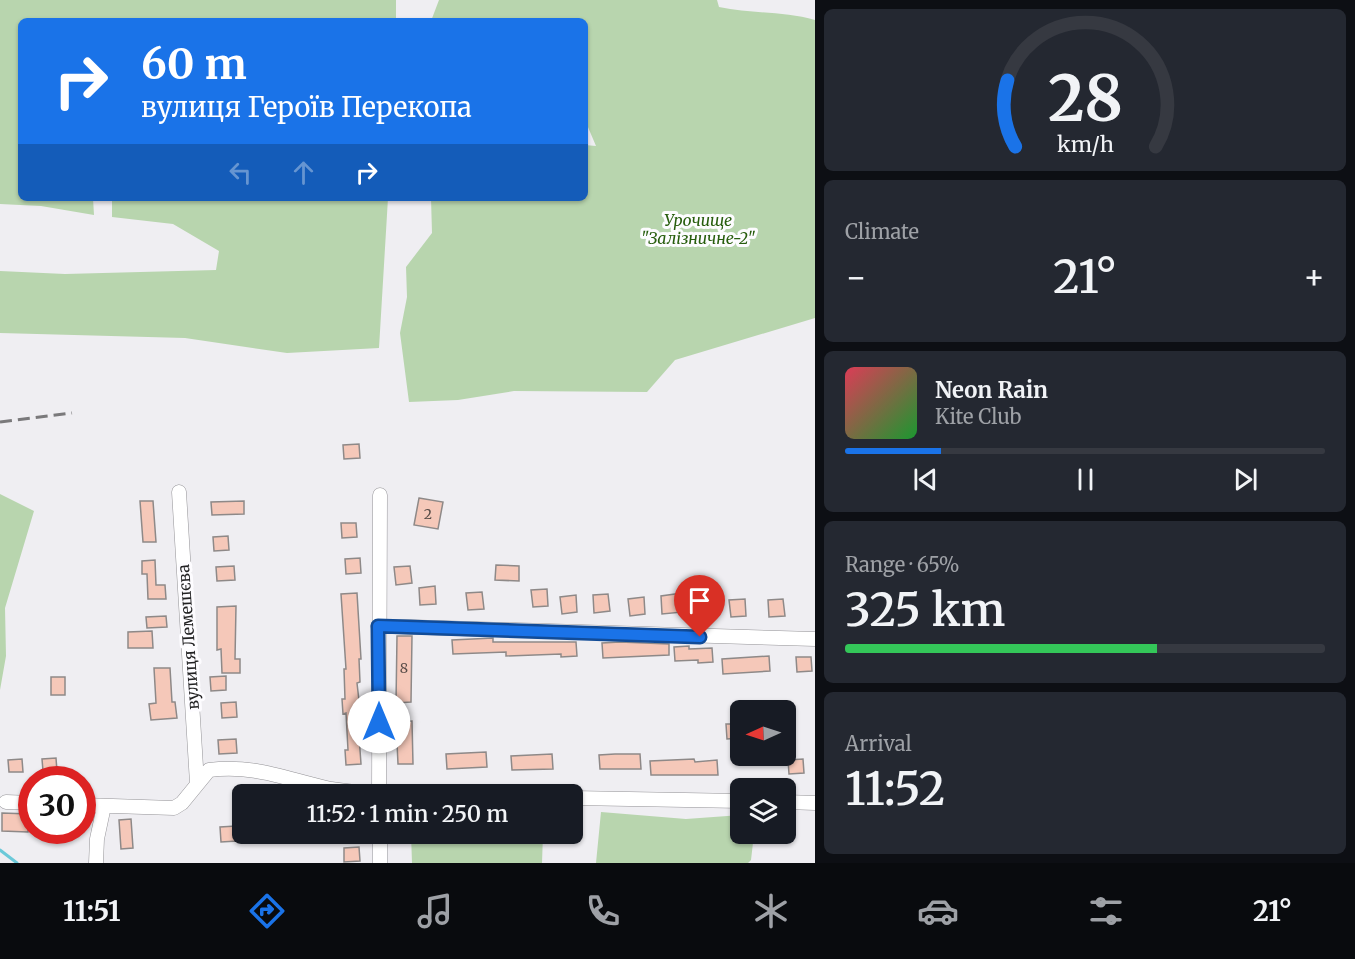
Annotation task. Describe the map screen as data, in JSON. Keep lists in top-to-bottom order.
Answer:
{
  "streets": {
    "street": ["вулиця Лемешєва"]
  },
  "parks": ["Урочище \"Залізничне-2\""],
  "house_numbers": ["2", "8"],
  "north": "left",
  "page": {
    "turn": ["60 m", "вулиця Героїв Перекопа"],
    "tile": [
      "Climate",
      ["Range · 65%", "325 km"],
      ["Arrival", "11:52"]
    ],
    "heat": ["−", "21°", "+"],
    "song": ["Neon Rain", "Kite Club"],
    "limit": "30",
    "trip": "11:52 · 1 min · 250 m",
    "tabs": ["11:51", "21°"],
    "gauge": ["28", "km/h"]
  }
}
